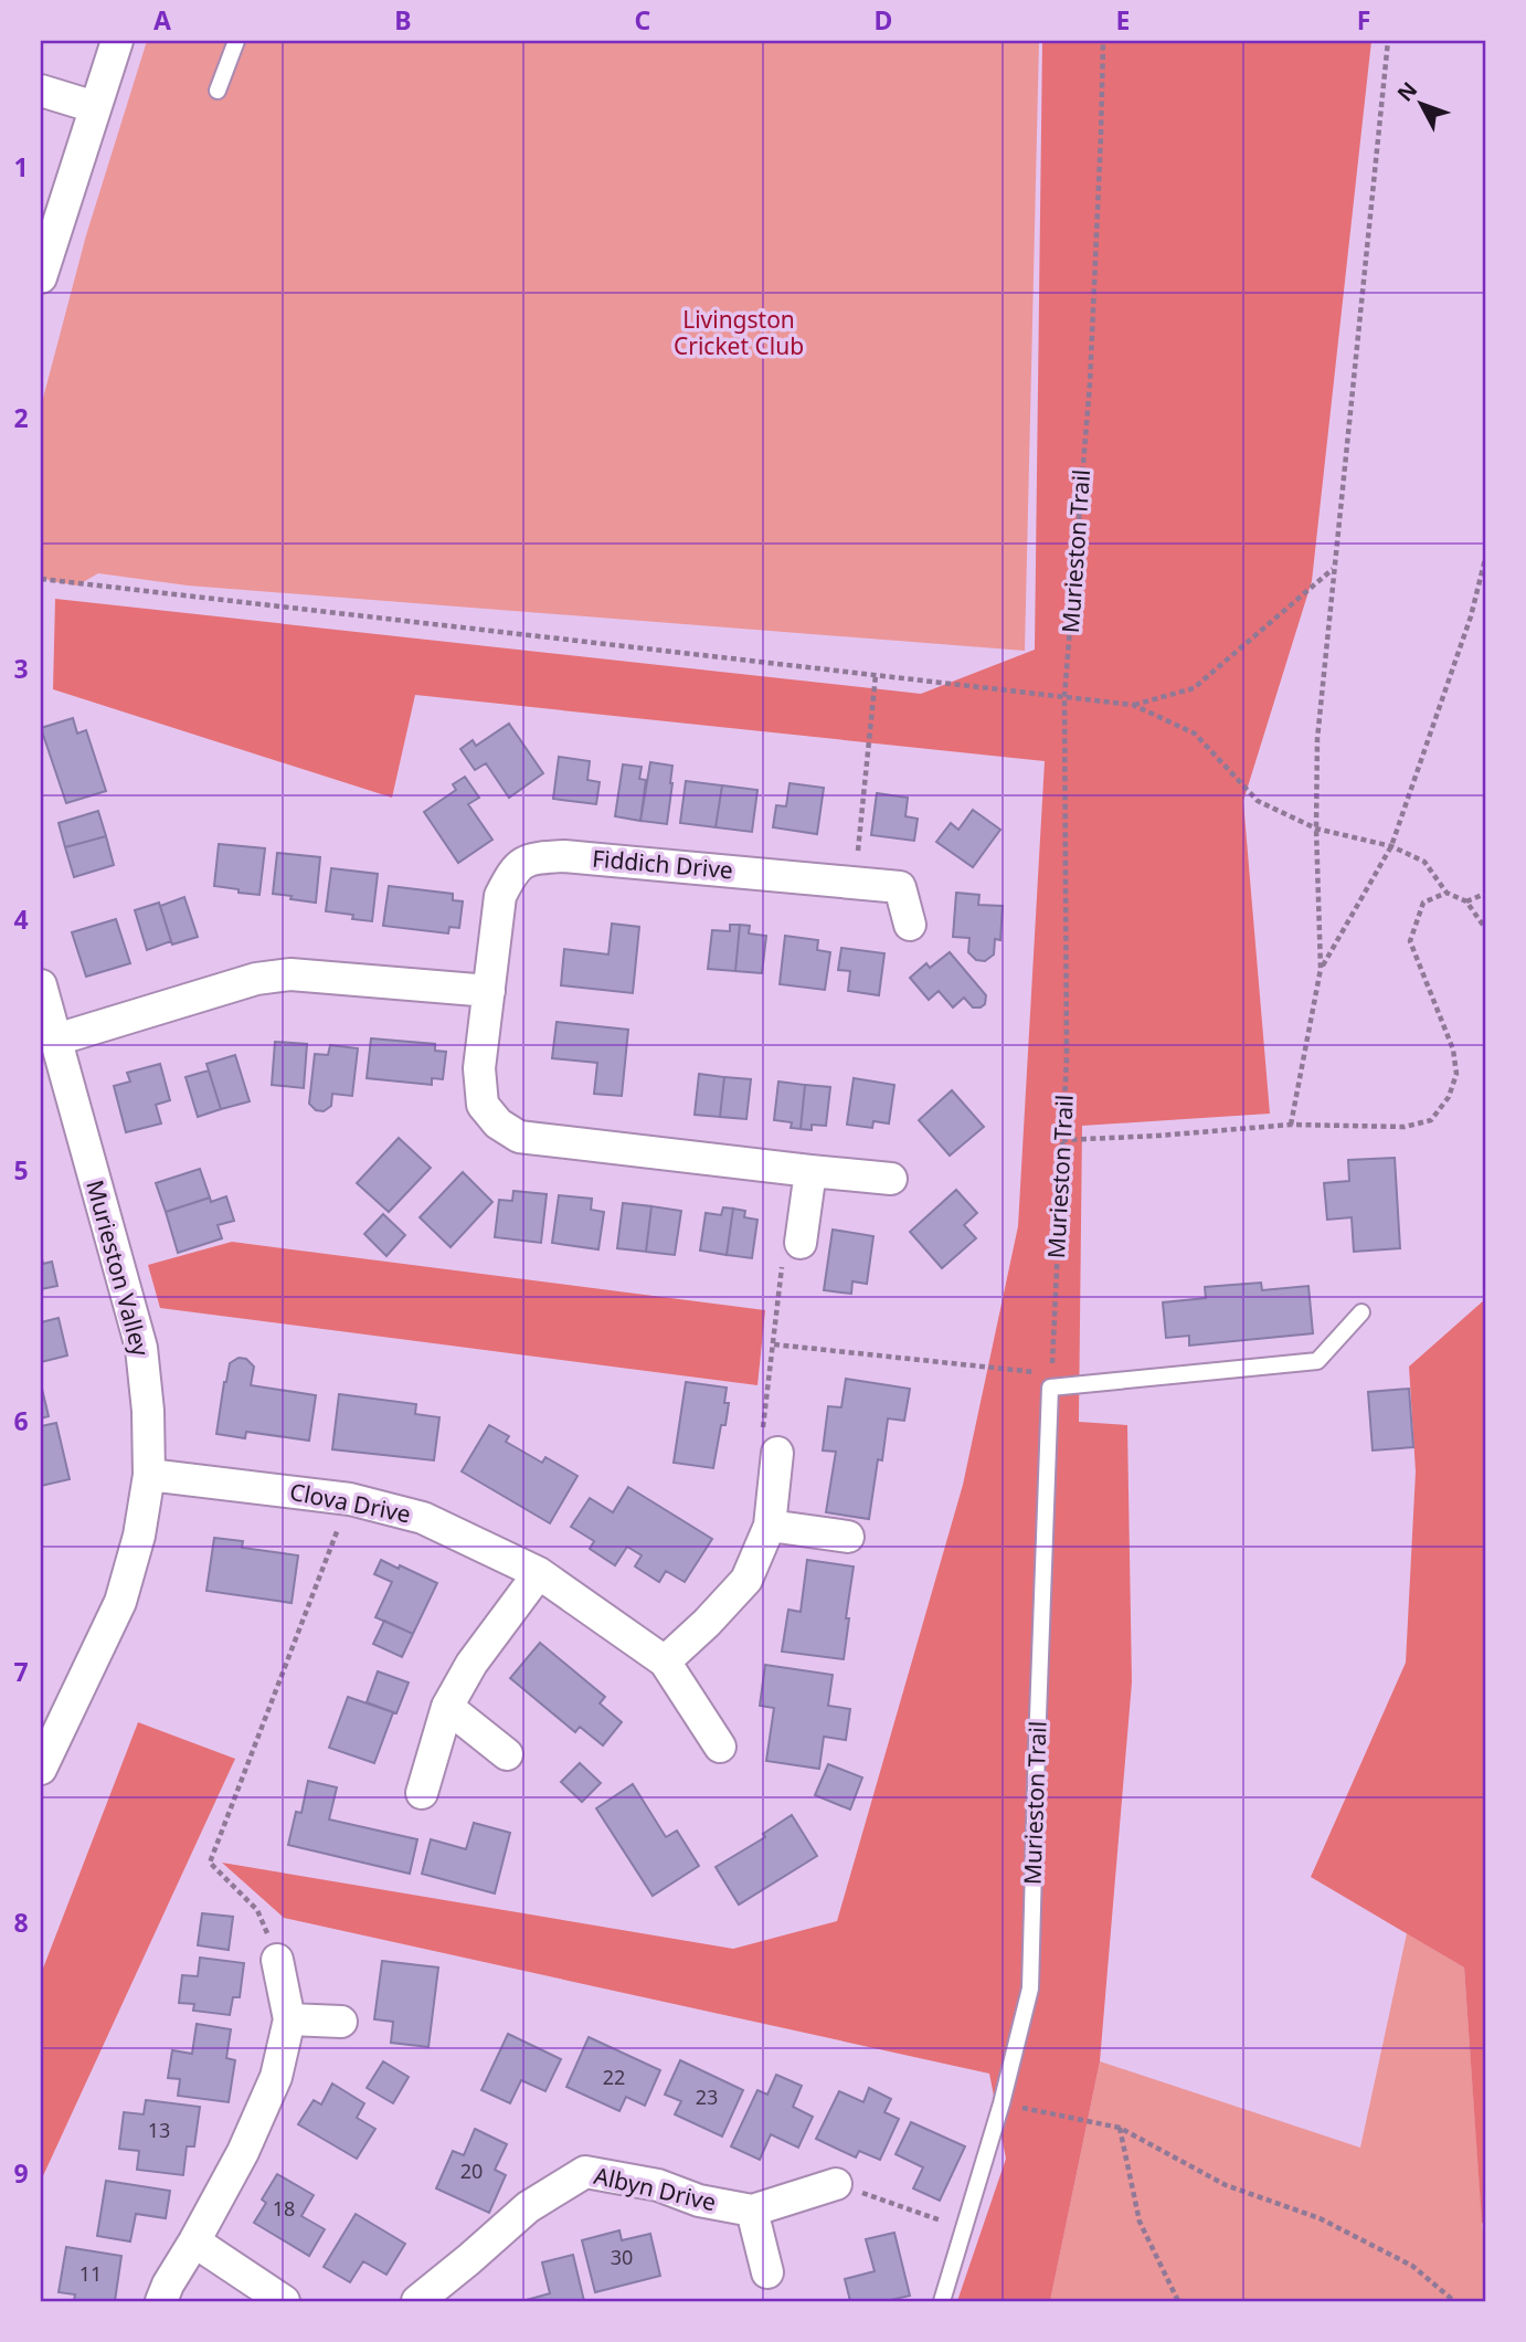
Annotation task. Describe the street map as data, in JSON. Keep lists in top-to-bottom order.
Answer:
{
  "streets": {
    "street": [
      "Fiddich Drive",
      "Murieston Valley",
      "Clova Drive",
      "Albyn Drive"
    ],
    "lane": ["Murieston Trail"]
  },
  "crossings": [
    ["Murieston Valley", "Clova Drive"]
  ],
  "parks": ["Livingston Cricket Club"],
  "house_numbers": [
    "22",
    "23",
    "13",
    "20",
    "18",
    "30",
    "11"
  ],
  "north": "top left",
  "grid": {
    "columns": [
      "A",
      "B",
      "C",
      "D",
      "E",
      "F"
    ],
    "rows": [
      "1",
      "2",
      "3",
      "4",
      "5",
      "6",
      "7",
      "8",
      "9"
    ]
  }
}
